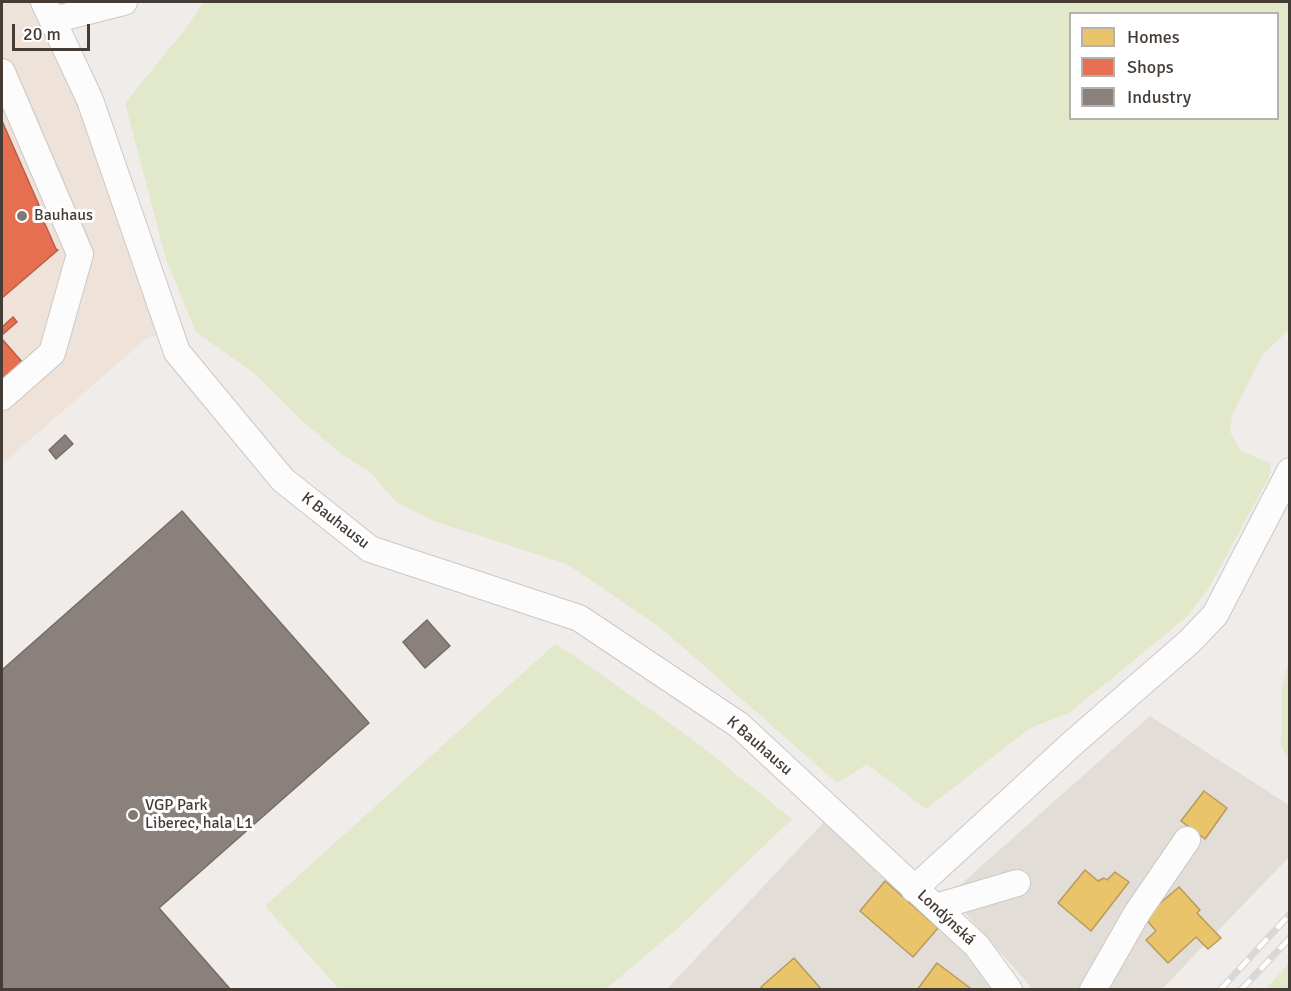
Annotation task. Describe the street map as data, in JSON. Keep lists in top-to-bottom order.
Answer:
{
  "streets": {
    "street": ["K Bauhausu", "Londýnská"]
  },
  "crossings": [
    ["K Bauhausu", "Londýnská"]
  ],
  "places": ["Bauhaus", "VGP Park Liberec, hala L1"],
  "legend": ["Homes", "Shops", "Industry"],
  "scale_bar": "20 m"
}
